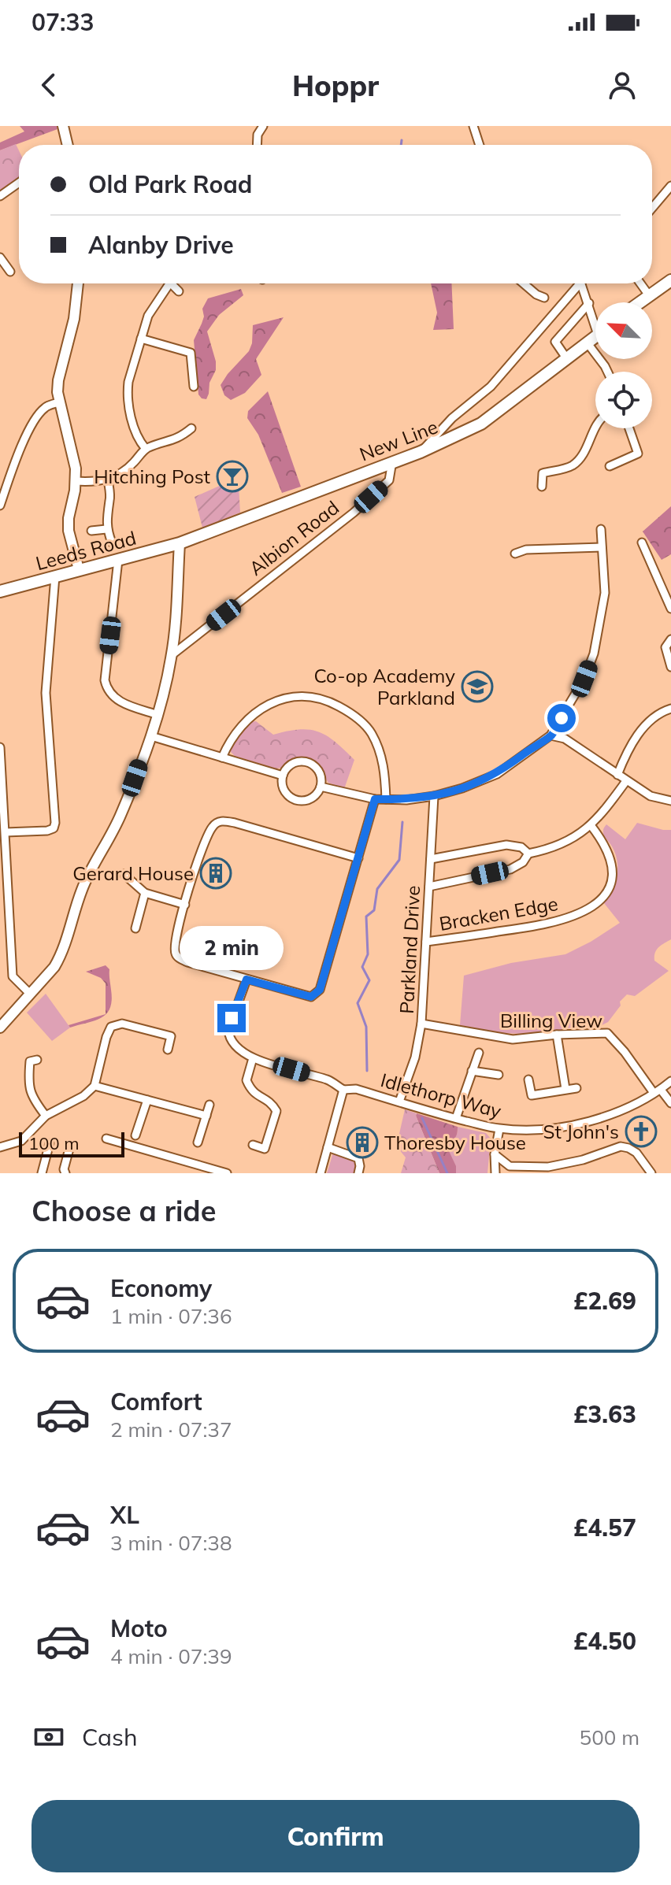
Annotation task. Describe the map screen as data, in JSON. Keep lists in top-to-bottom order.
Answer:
{
  "streets": {
    "main road": ["New Line", "Leeds Road"],
    "street": [
      "Albion Road",
      "Bracken Edge",
      "Parkland Drive",
      "Billing View",
      "Idlethorp Way"
    ]
  },
  "crossings": [
    ["New Line", "Albion Road"],
    ["New Line", "Leeds Road"],
    ["Bracken Edge", "Parkland Drive"],
    ["Parkland Drive", "Billing View"],
    ["Parkland Drive", "Idlethorp Way"],
    ["Billing View", "Idlethorp Way"]
  ],
  "places": {
    "bar": ["Hitching Post"],
    "school or university": ["Co-op Academy Parkland"],
    "building": ["Gerard House", "Thoresby House"],
    "church": ["St John's"]
  },
  "scale_bar": "100 m",
  "north": "top left",
  "page": {
    "status": "07:33",
    "header": "Hoppr",
    "banner": ["Old Park Road", "Alanby Drive"],
    "bubble": "2 min",
    "scale": "100 m",
    "heading": "Choose a ride",
    "list": [
      {
        "name": "Economy",
        "note": "1 min · 07:36",
        "value": "£2.69"
      },
      {
        "name": "Comfort",
        "note": "2 min · 07:37",
        "value": "£3.63"
      },
      {
        "name": "XL",
        "note": "3 min · 07:38",
        "value": "£4.57"
      },
      {
        "name": "Moto",
        "note": "4 min · 07:39",
        "value": "£4.50"
      }
    ],
    "pay": ["Cash", "500 m"],
    "buttons": "Confirm"
  }
}
